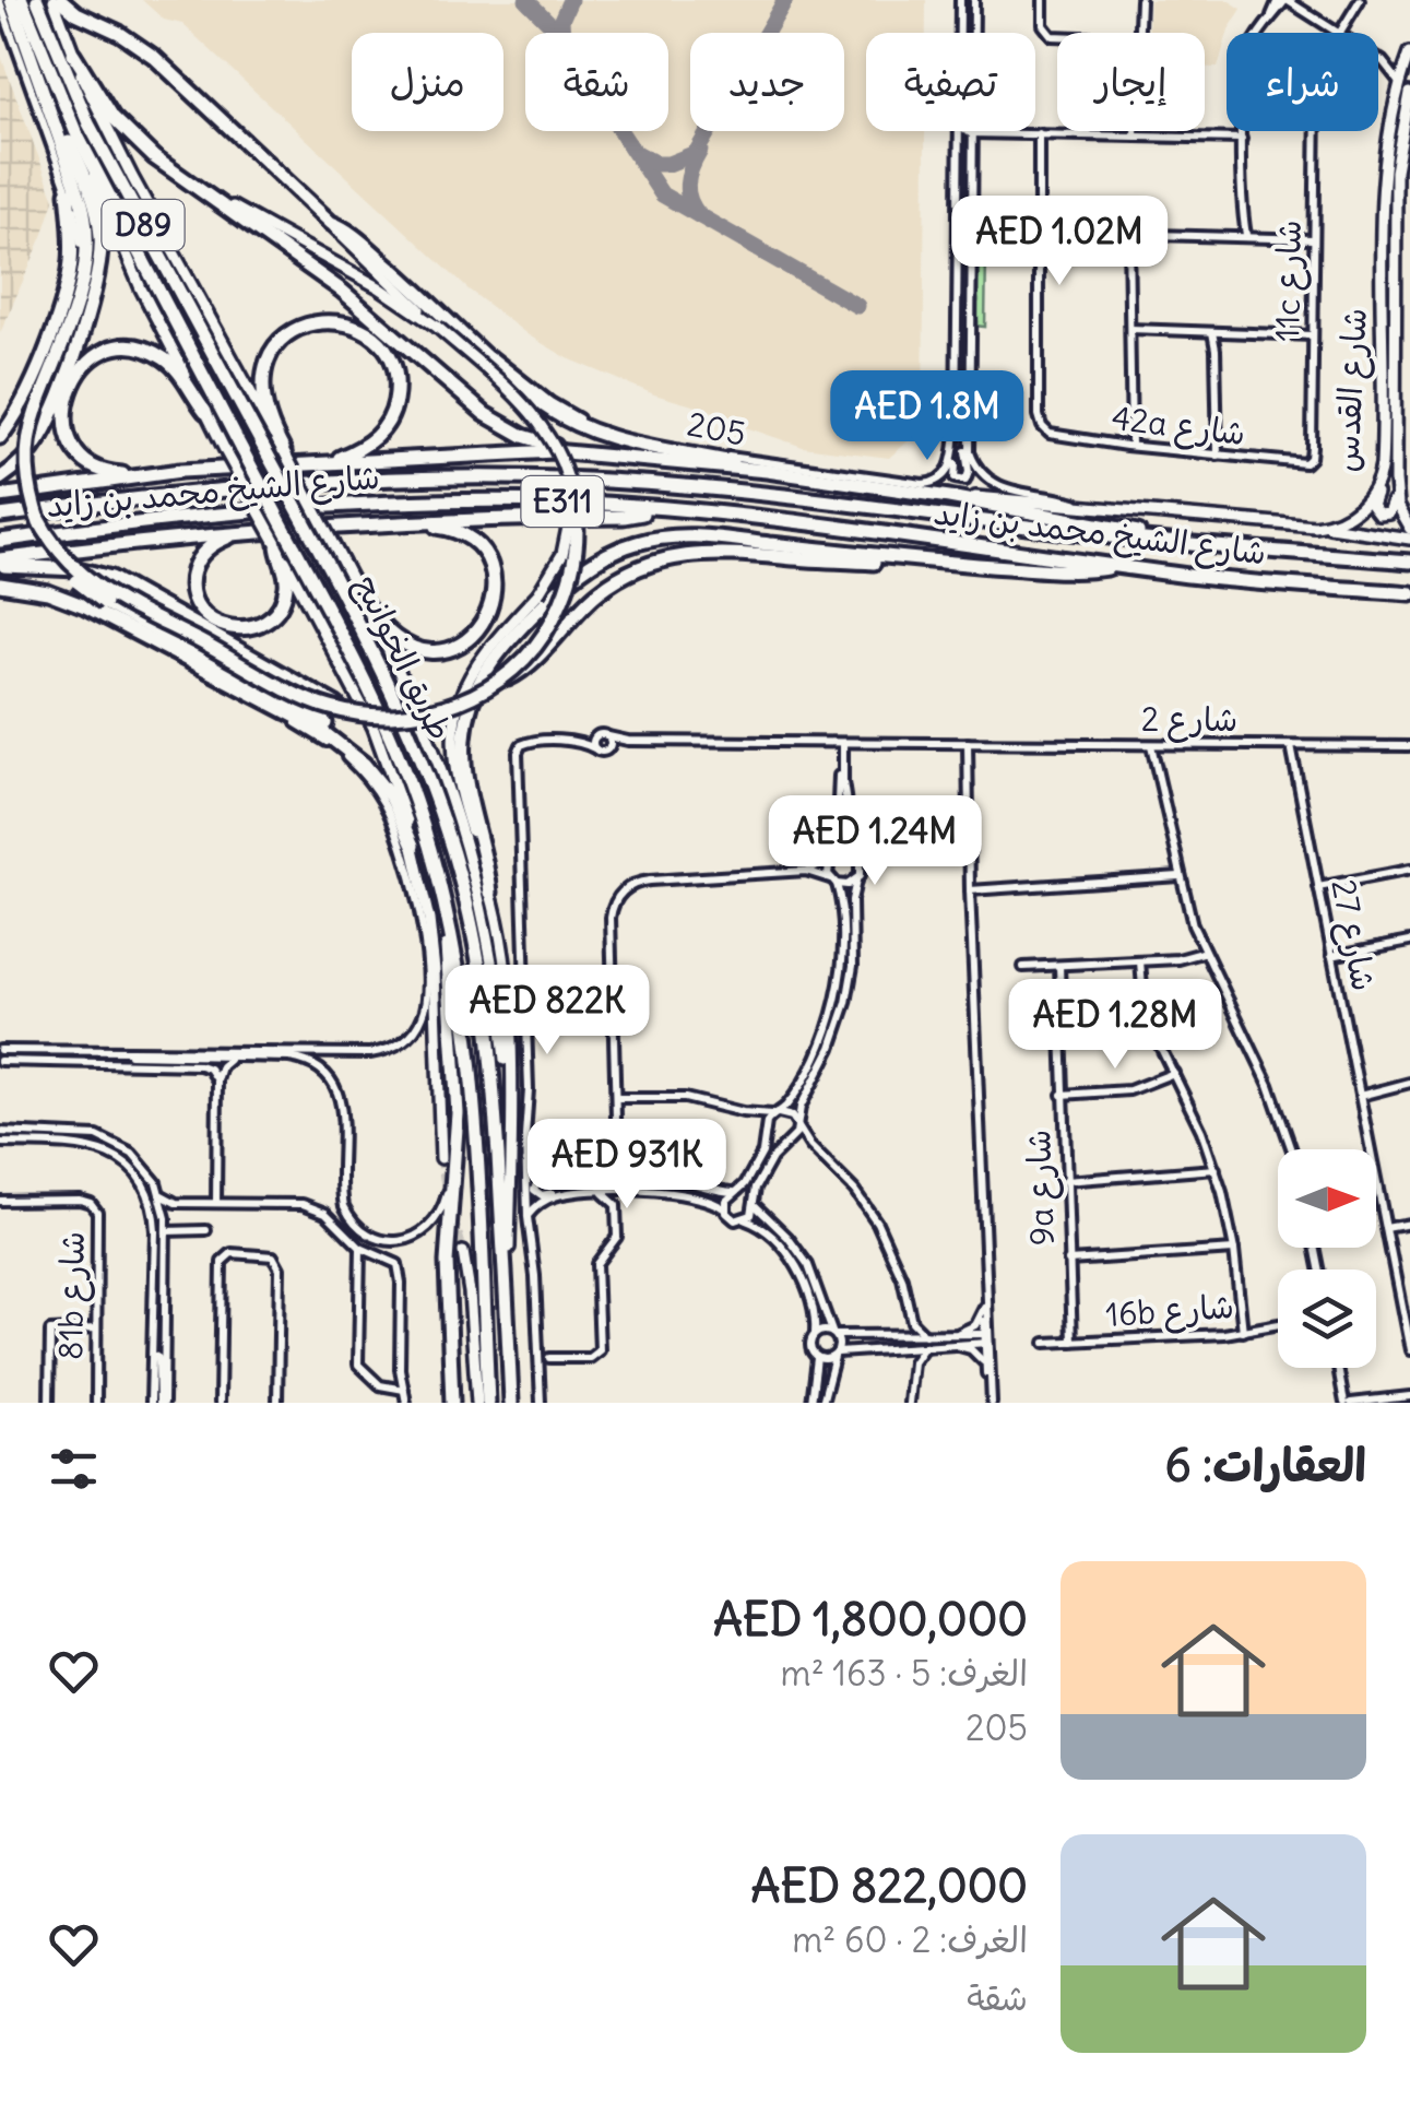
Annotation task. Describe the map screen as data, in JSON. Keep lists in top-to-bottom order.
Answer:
{
  "streets": {
    "highway": [
      "D89",
      "شارع الشيخ محمد بن زايد",
      "E311",
      "طريق الخوانيج"
    ],
    "main road": ["شارع القدس"],
    "street": [
      "11c شارع",
      "42a شارع",
      "205",
      "شارع 2",
      "شارع 27",
      "9a شارع",
      "81b شارع",
      "16b شارع"
    ]
  },
  "crossings": [
    ["11c شارع", "42a شارع"],
    ["شارع 2", "شارع 27"],
    ["9a شارع", "16b شارع"]
  ],
  "north": "right",
  "page": {
    "chip": [
      "شراء",
      "إيجار",
      "تصفية",
      "جديد",
      "شقة",
      "منزل"
    ],
    "price": [
      "AED 1.02M",
      "AED 1.8M",
      "AED 1.24M",
      "AED 822K",
      "AED 1.28M",
      "AED 931K"
    ],
    "heading": "العقارات: 6",
    "list": [
      {
        "name": "AED 1,800,000",
        "note": "الغرف: 5 · 163 m² · 205"
      },
      {
        "name": "AED 822,000",
        "note": "الغرف: 2 · 60 m² · شقة"
      }
    ]
  }
}
